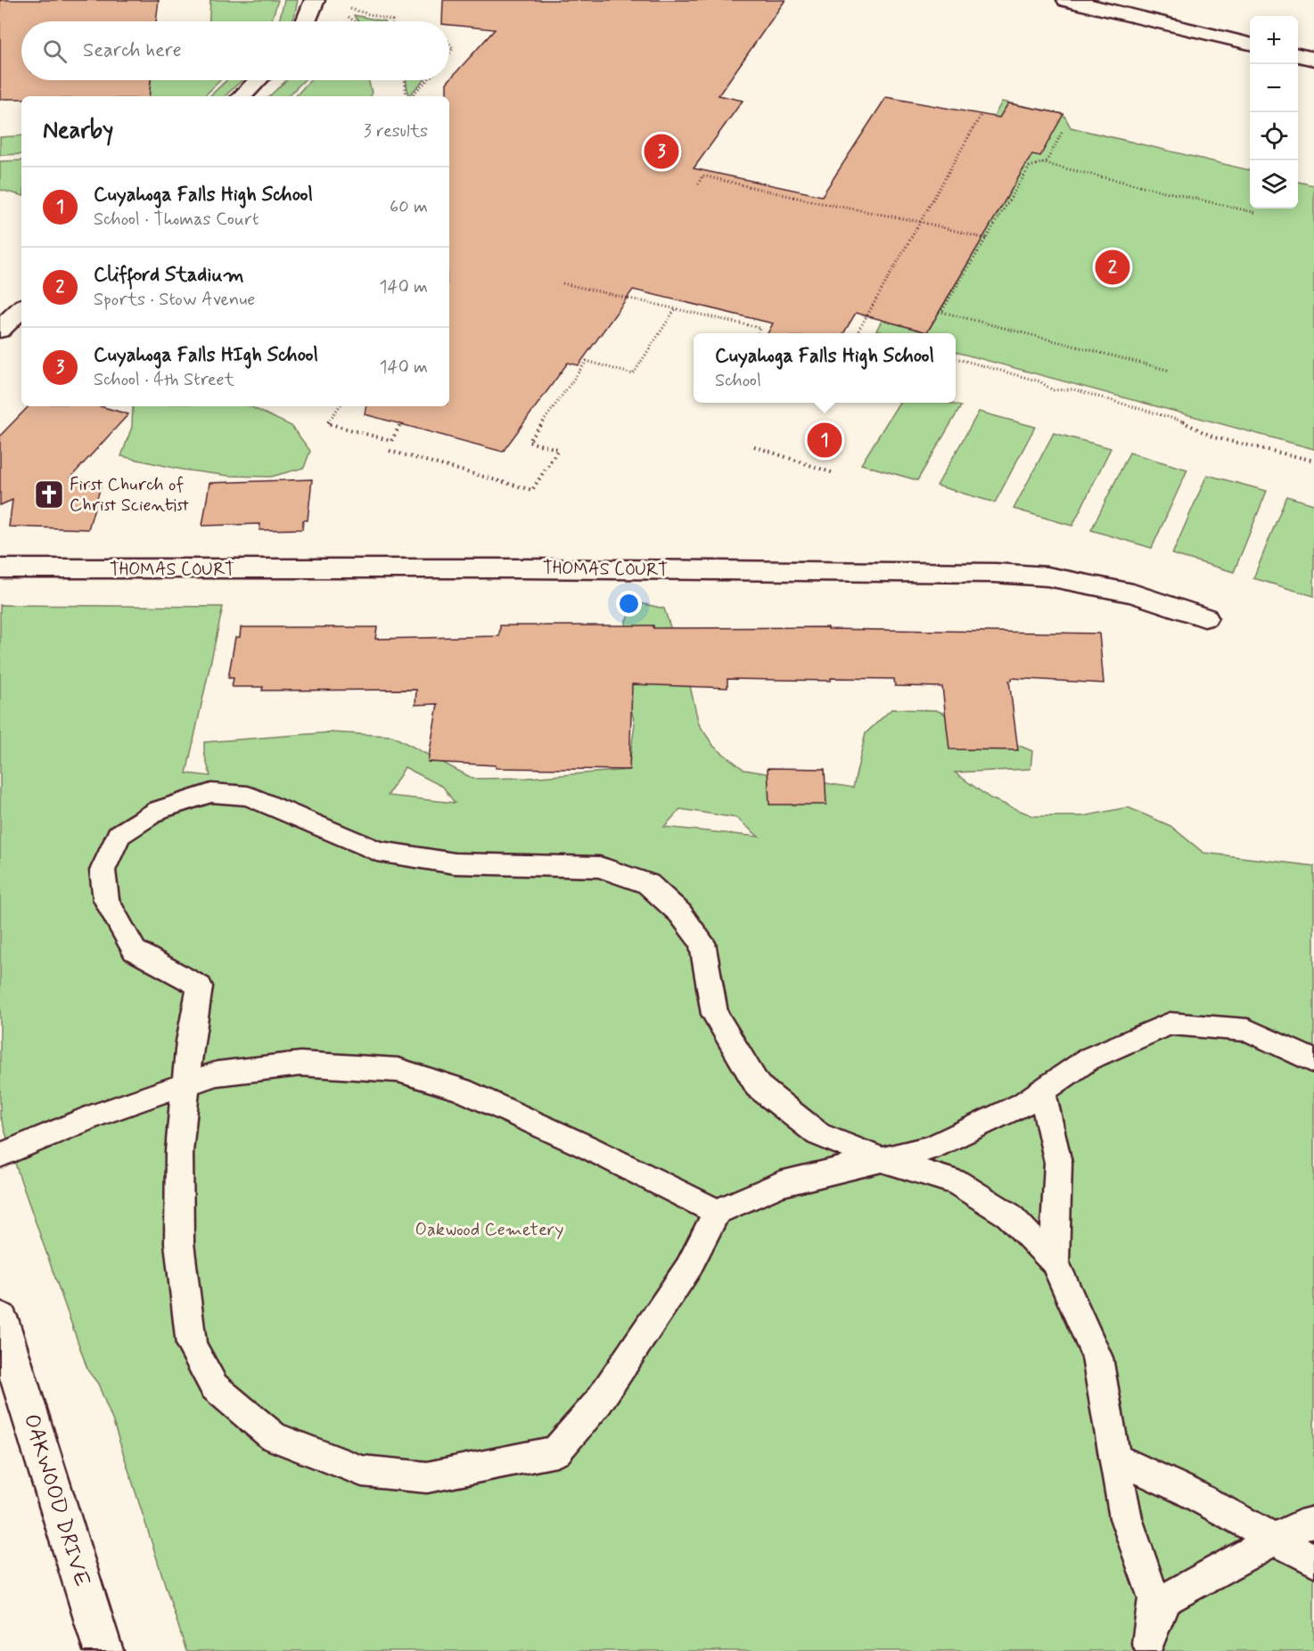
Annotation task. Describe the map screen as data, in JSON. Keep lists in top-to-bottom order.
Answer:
{
  "streets": {
    "street": ["THOMAS COURT", "OAKWOOD DRIVE"]
  },
  "parks": ["Oakwood Cemetery"],
  "places": {
    "church": ["First Church of Christ Scientist"]
  },
  "page": {
    "map_buttons": ["+", "−"],
    "search": "Search here",
    "heading": ["Nearby", "3 results"],
    "pins": ["3", "2", "1"],
    "list": [
      {
        "mark": "1",
        "name": "Cuyahoga Falls High School",
        "note": "School · Thomas Court",
        "value": "60 m"
      },
      {
        "mark": "2",
        "name": "Clifford Stadium",
        "note": "Sports · Stow Avenue",
        "value": "140 m"
      },
      {
        "mark": "3",
        "name": "Cuyahoga Falls HIgh School",
        "note": "School · 4th Street",
        "value": "140 m"
      }
    ],
    "popup": ["Cuyahoga Falls High School", "School"]
  }
}
